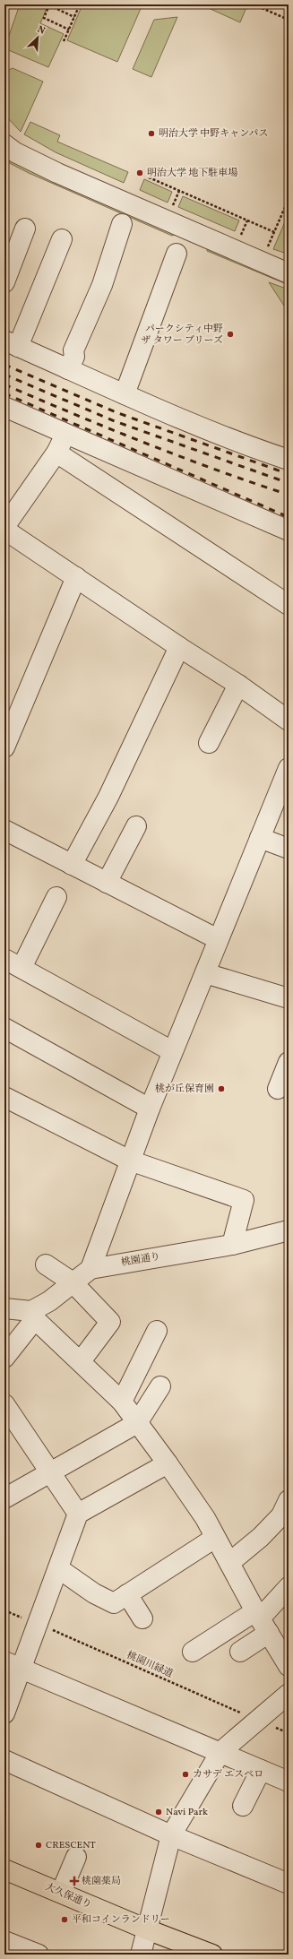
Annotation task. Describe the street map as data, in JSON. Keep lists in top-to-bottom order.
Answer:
{
  "streets": {
    "main road": ["大久保通り"],
    "street": ["桃園通り"],
    "path": ["桃園川緑道"]
  },
  "places": {
    "other": [
      "明治大学 中野キャンパス",
      "明治大学 地下駐車場",
      "パークシティ中野 ザ タワー ブリーズ",
      "桃が丘保育園",
      "カサデ エスペロ",
      "Navi Park",
      "CRESCENT",
      "平和コインランドリー"
    ],
    "health": ["桃薗薬局"]
  },
  "north": "top right"
}
